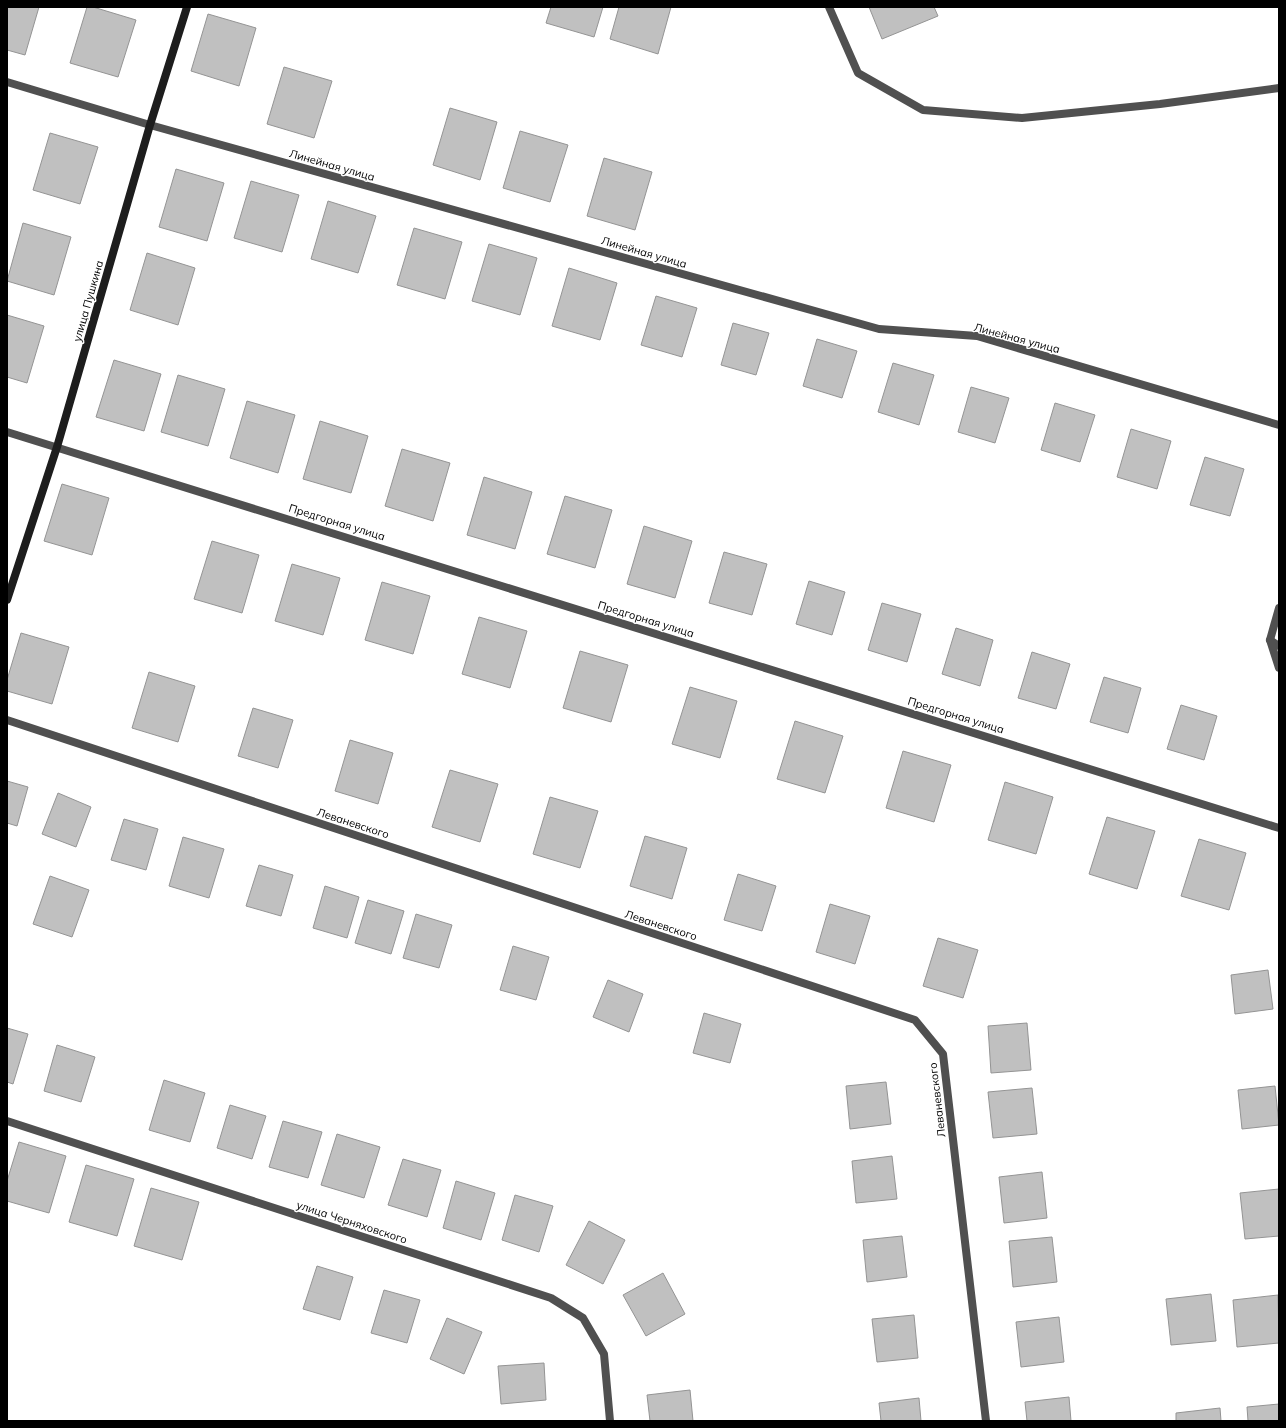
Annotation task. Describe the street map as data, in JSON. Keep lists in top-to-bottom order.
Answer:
{
  "streets": {
    "street": [
      "Линейная улица",
      "улица Пушкина",
      "Предгорная улица",
      "Леваневского",
      "улица Черняховского"
    ]
  },
  "crossings": [
    ["Линейная улица", "улица Пушкина"],
    ["улица Пушкина", "Предгорная улица"]
  ]
}
